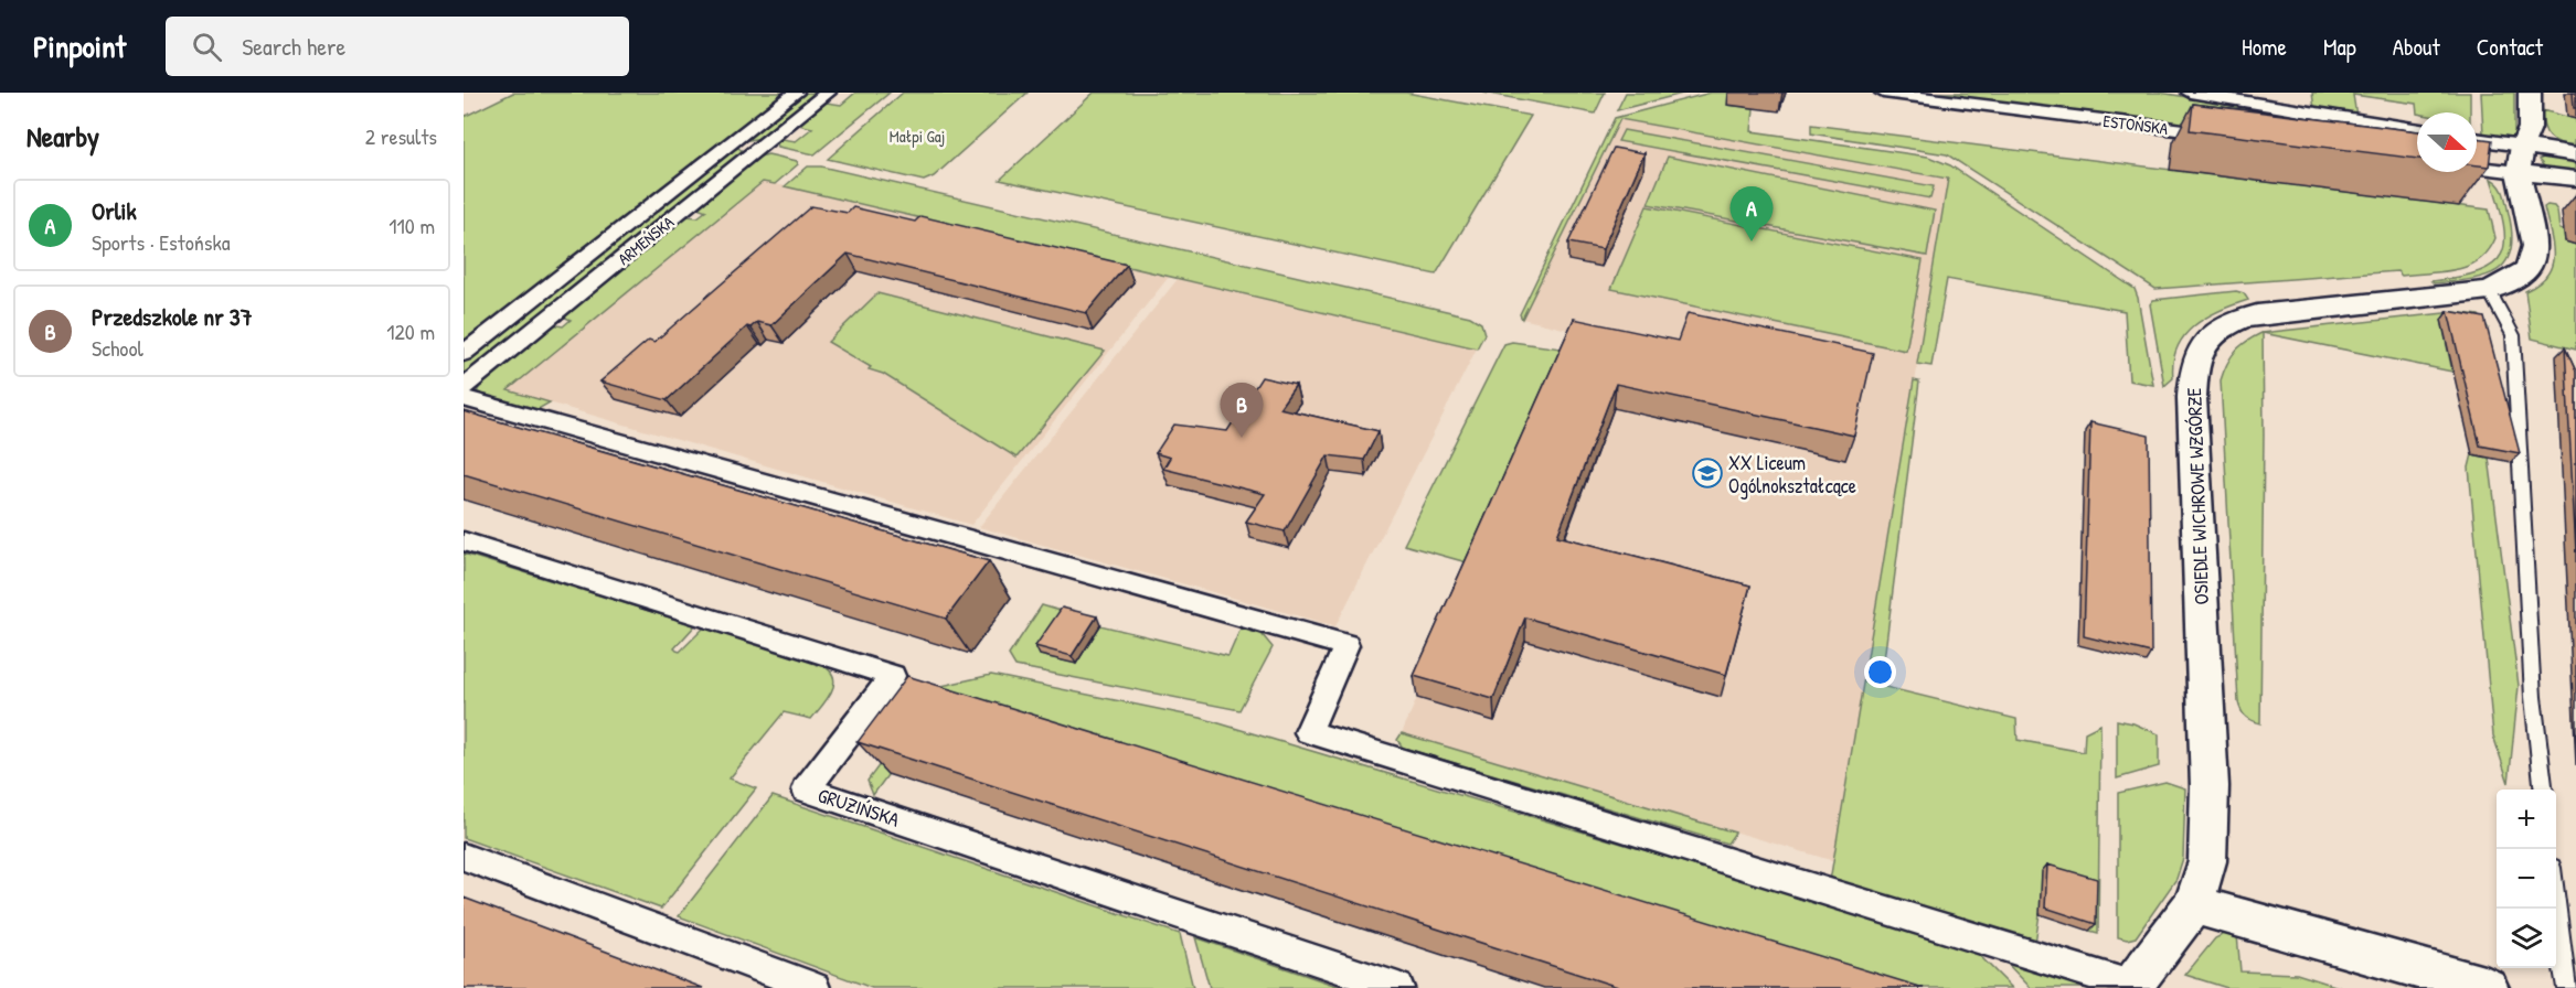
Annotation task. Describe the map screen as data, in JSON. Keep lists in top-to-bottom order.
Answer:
{
  "streets": {
    "street": [
      "ESTOŃSKA",
      "ARMEŃSKA",
      "OSIEDLE WICHROWE WZGÓRZE",
      "GRUZIŃSKA"
    ]
  },
  "parks": ["Małpi Gaj"],
  "places": {
    "school or university": ["XX Liceum Ogólnokształcące"]
  },
  "north": "right",
  "page": {
    "header": "Pinpoint",
    "search": "Search here",
    "nav": [
      "Home",
      "Map",
      "About",
      "Contact"
    ],
    "heading": ["Nearby", "2 results"],
    "list": [
      {
        "mark": "A",
        "name": "Orlik",
        "note": "Sports · Estońska",
        "value": "110 m"
      },
      {
        "mark": "B",
        "name": "Przedszkole nr 37",
        "note": "School",
        "value": "120 m"
      }
    ],
    "pins": ["A", "B"],
    "map_buttons": ["+", "−"]
  }
}
